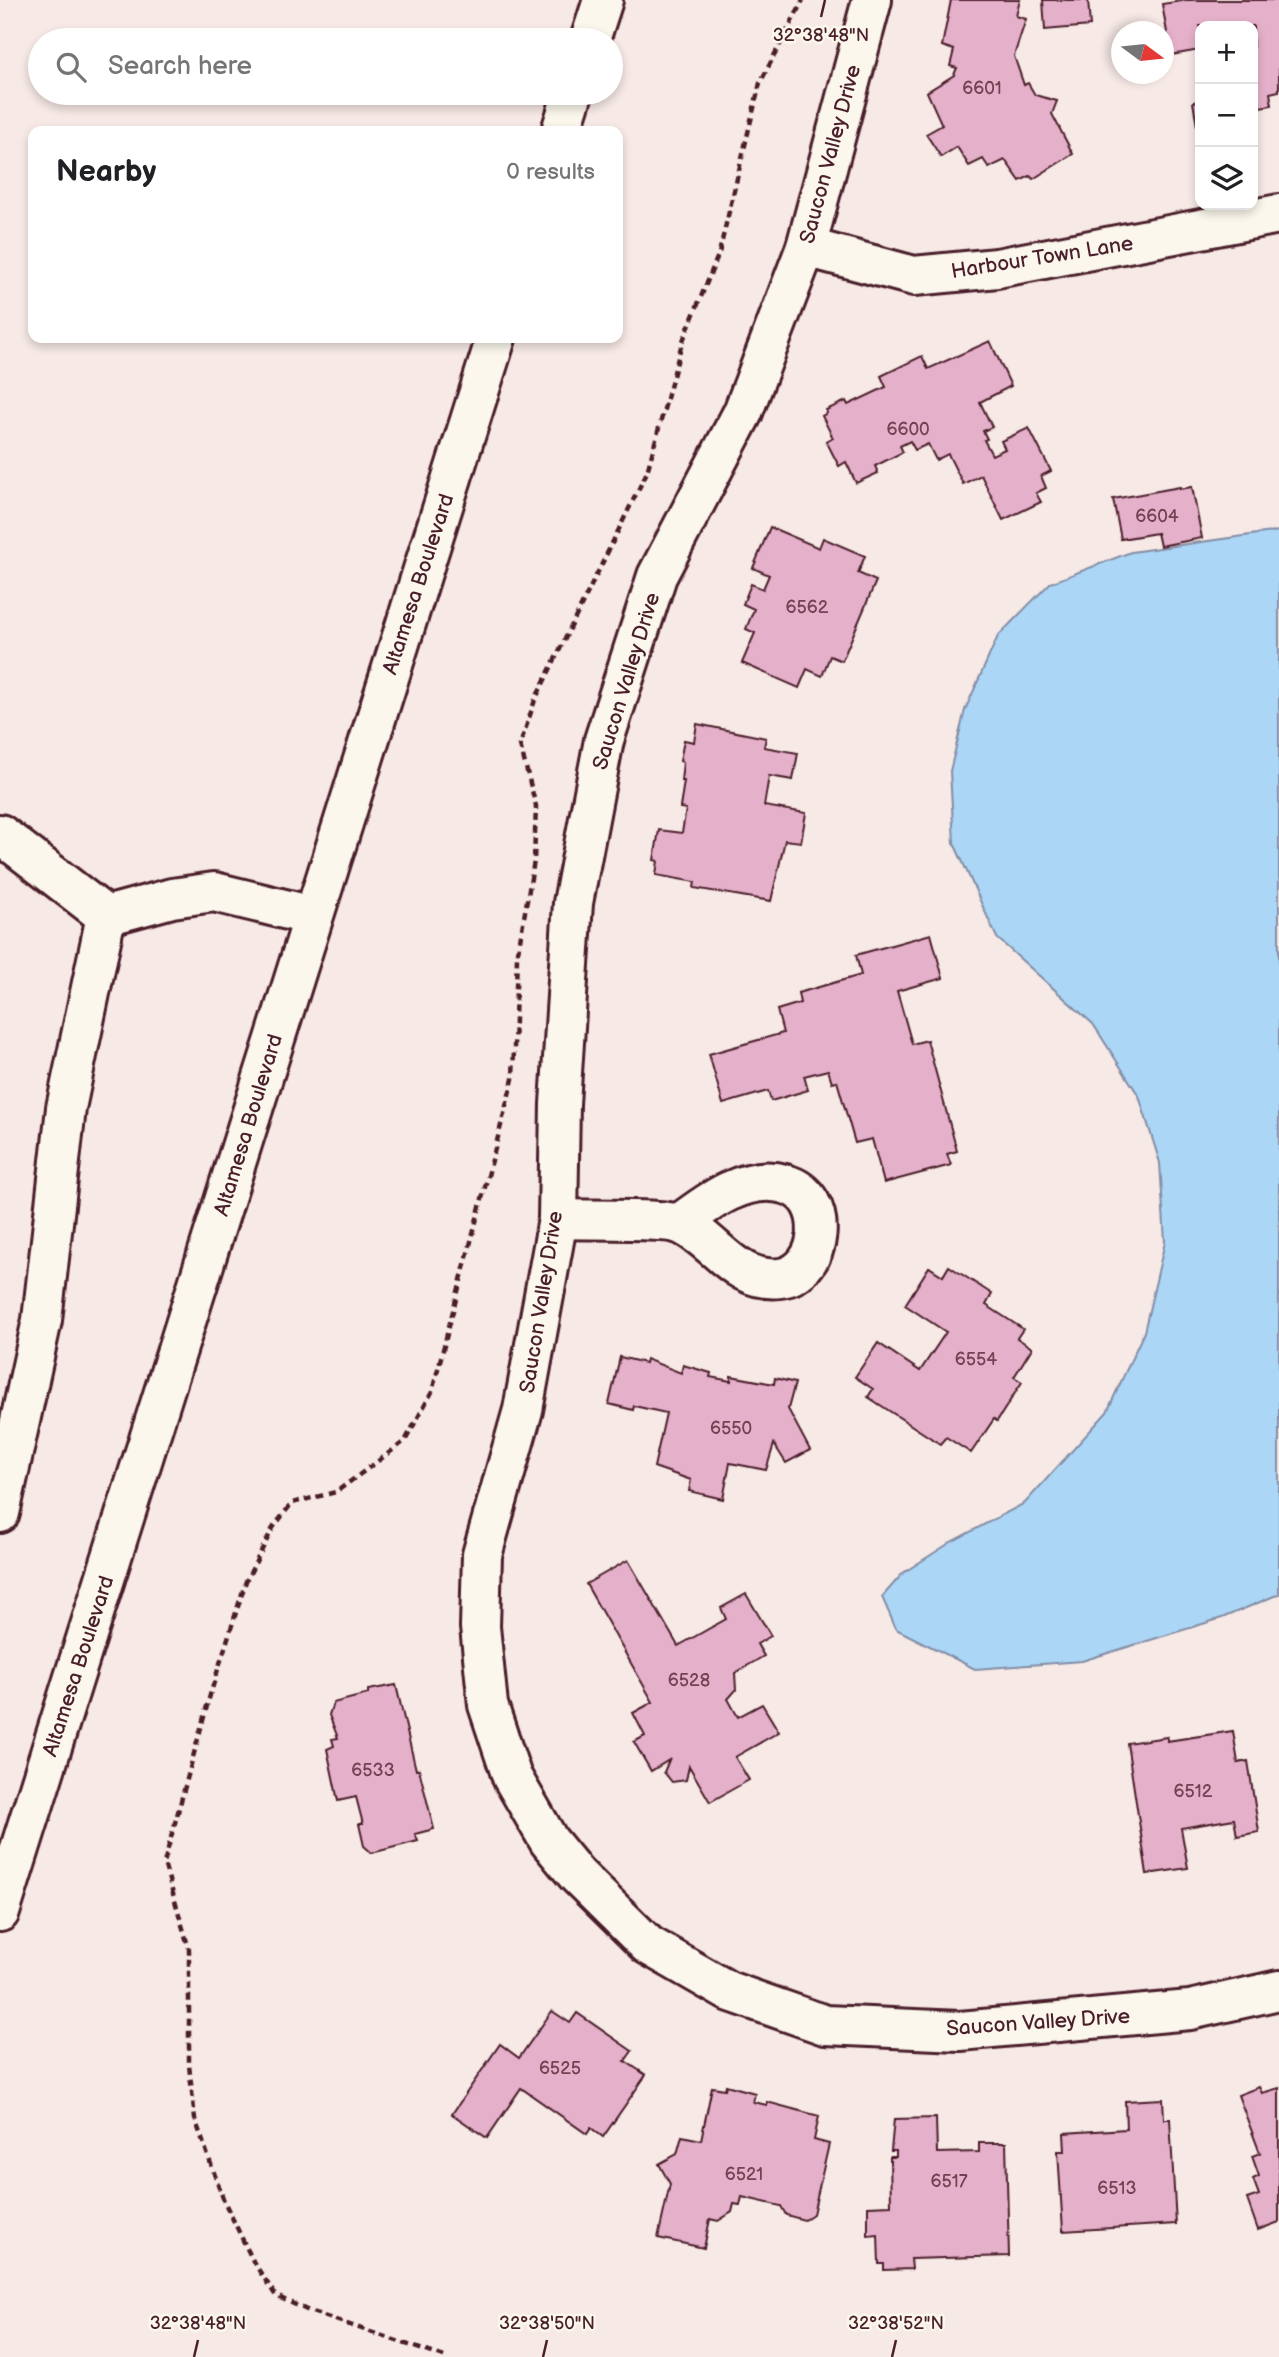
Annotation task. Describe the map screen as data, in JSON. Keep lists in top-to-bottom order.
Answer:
{
  "streets": {
    "street": ["Saucon Valley Drive", "Harbour Town Lane", "Altamesa Boulevard"]
  },
  "crossings": [
    ["Saucon Valley Drive", "Harbour Town Lane"]
  ],
  "house_numbers": [
    "6601",
    "6600",
    "6604",
    "6562",
    "6554",
    "6550",
    "6528",
    "6533",
    "6512",
    "6525",
    "6521",
    "6517",
    "6513"
  ],
  "north": "right",
  "page": {
    "map_buttons": ["+", "−"],
    "search": "Search here",
    "heading": ["Nearby", "0 results"]
  },
  "coordinates": ["32°38'48\"N", "32°38'50\"N", "32°38'52\"N"]
}
